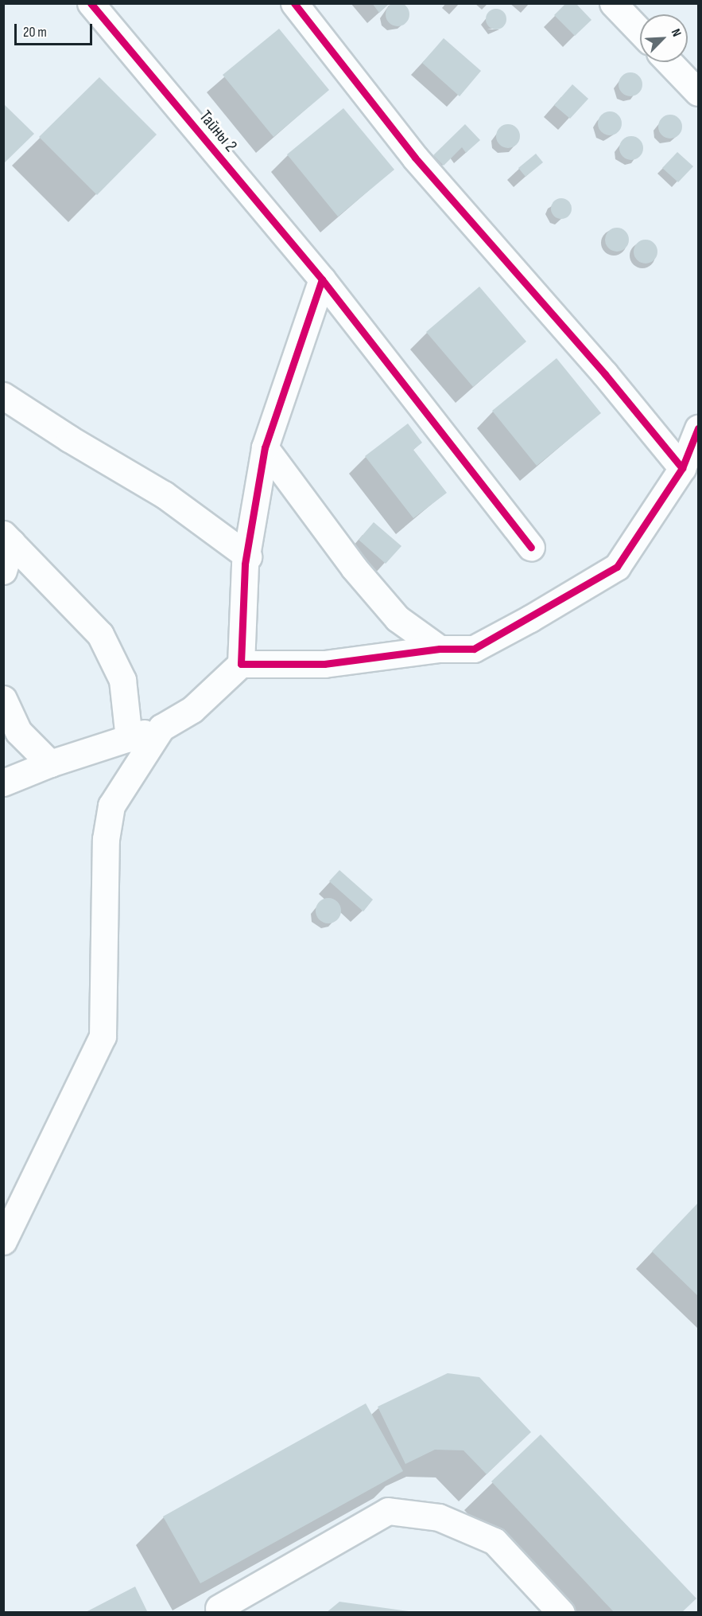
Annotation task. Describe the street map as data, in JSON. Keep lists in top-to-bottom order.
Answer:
{
  "streets": {
    "street": ["Тайны 2"]
  },
  "scale_bar": "20 m",
  "north": "top right"
}
